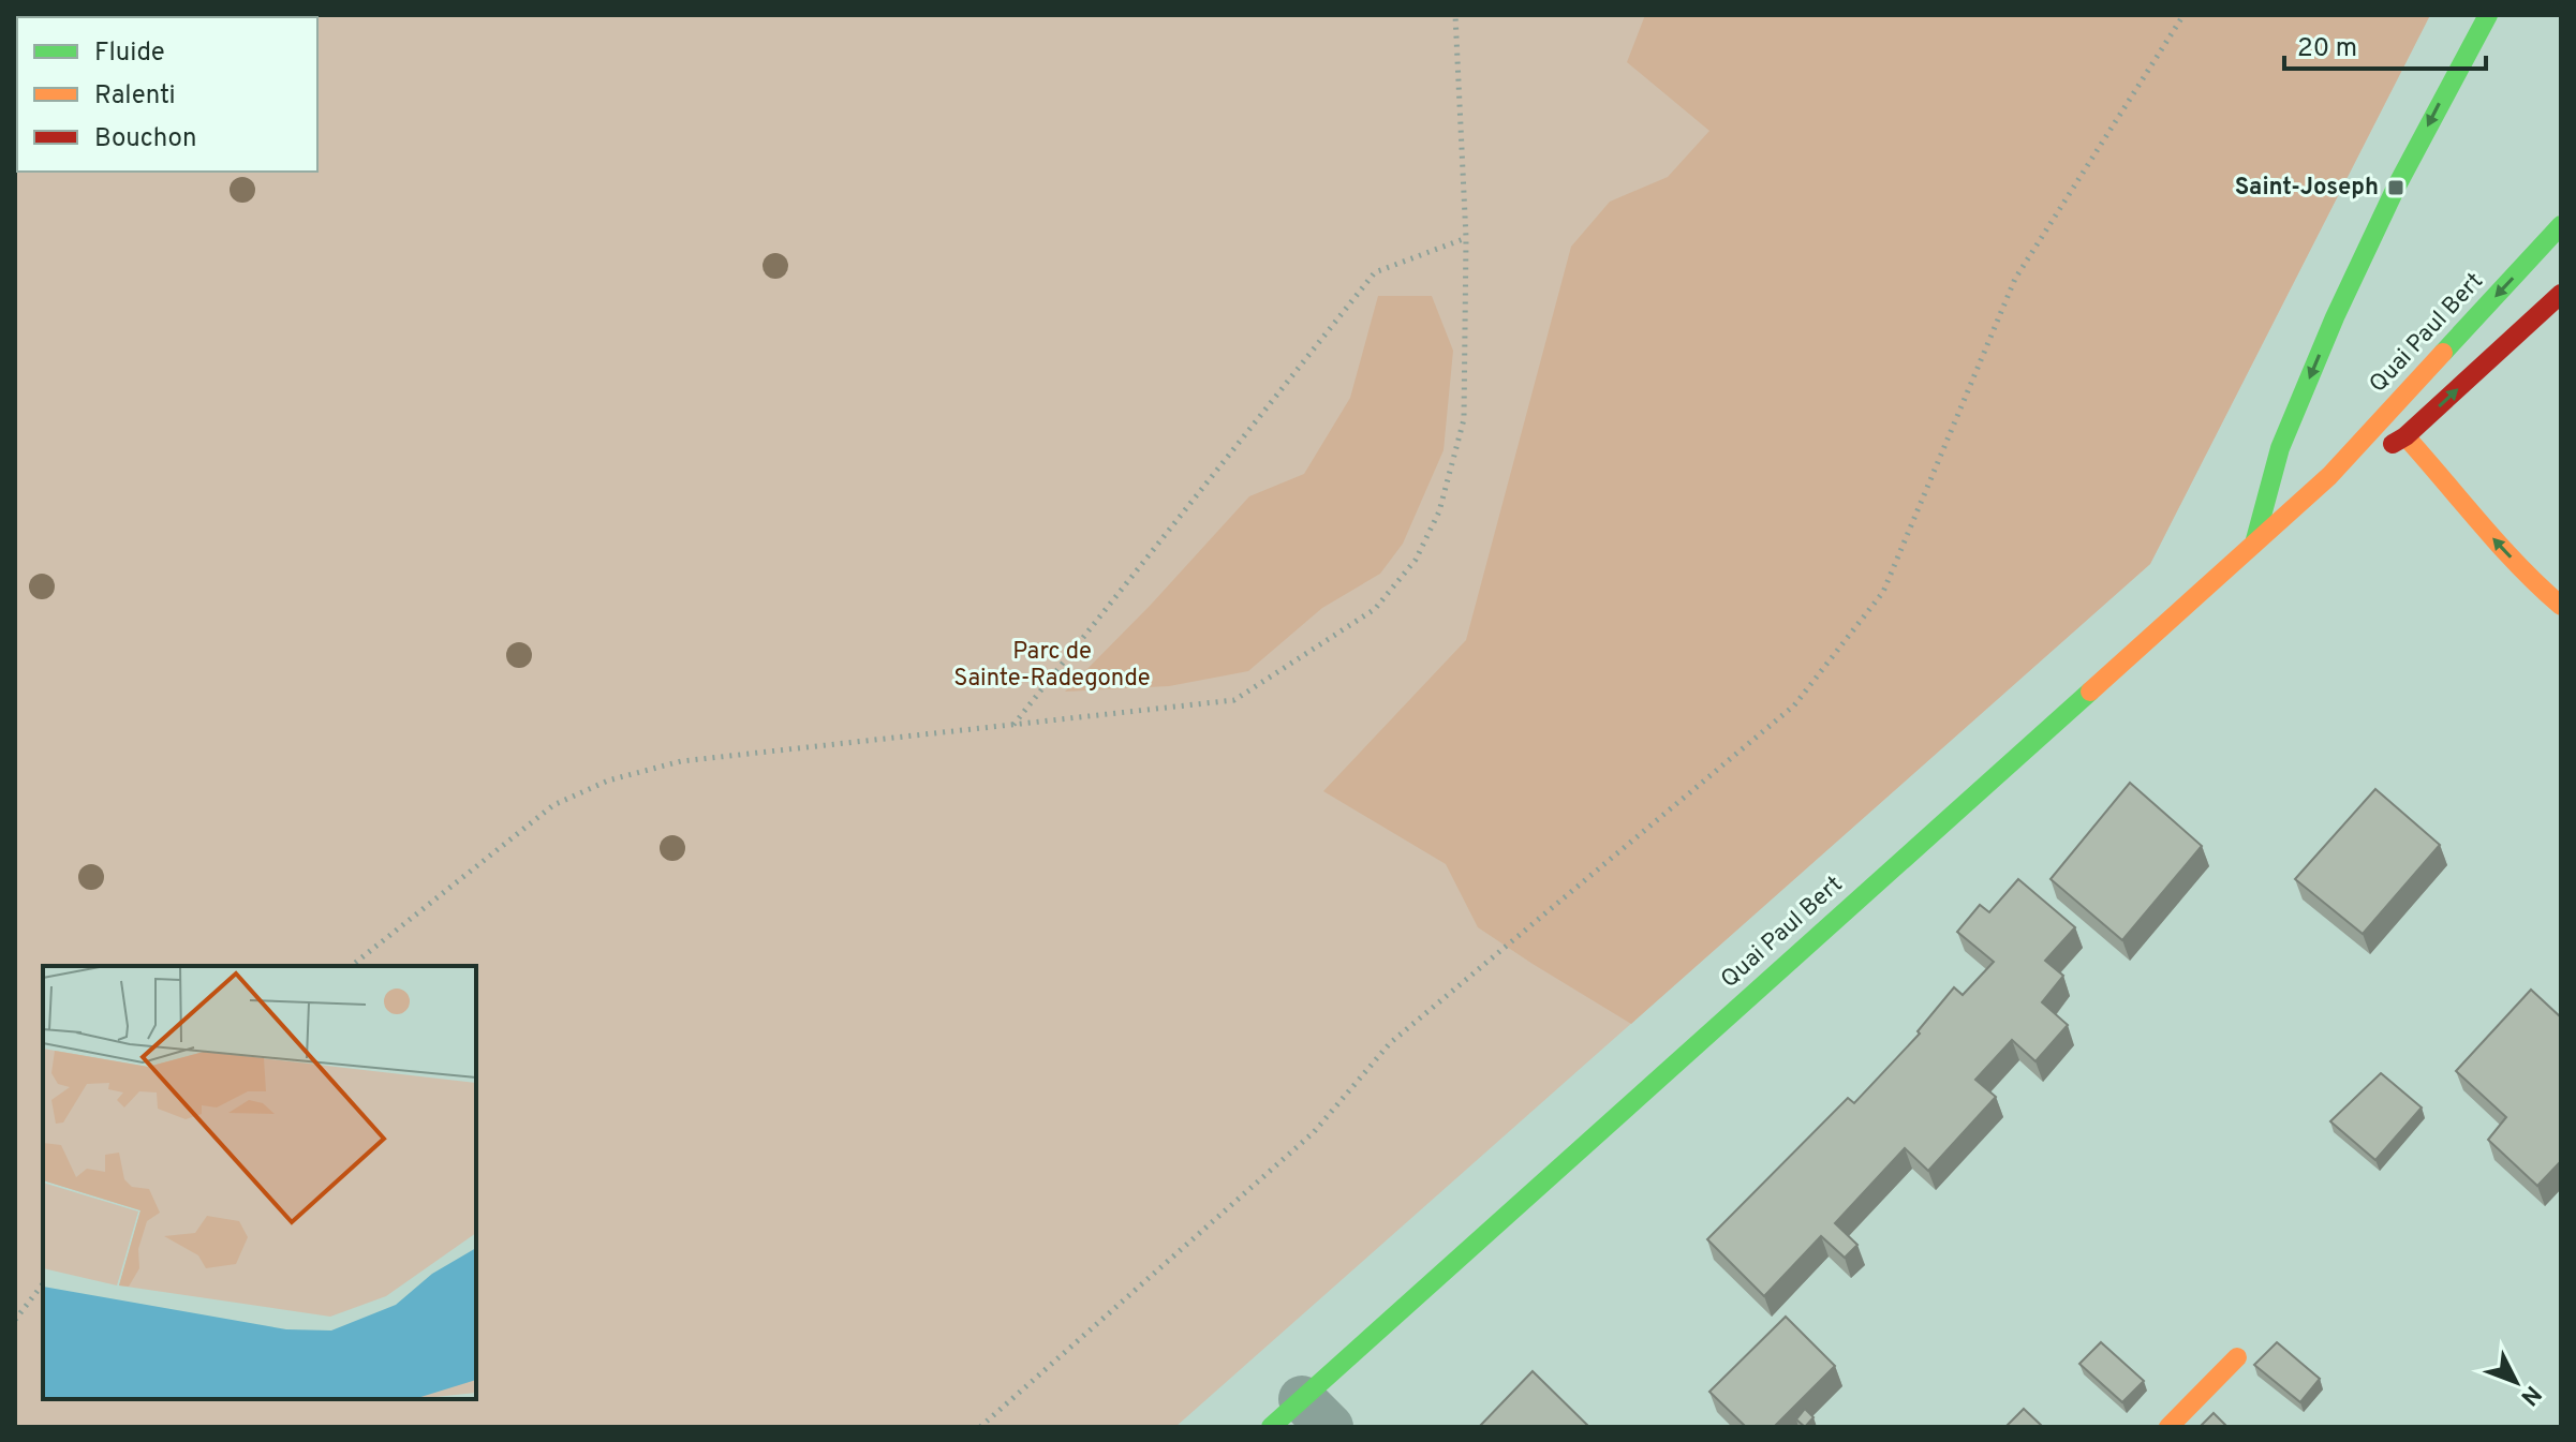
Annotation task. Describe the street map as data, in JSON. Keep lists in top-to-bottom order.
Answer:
{
  "streets": {
    "main road": ["Quai Paul Bert"]
  },
  "parks": ["Parc de Sainte-Radegonde"],
  "places": {
    "transit": ["Saint-Joseph"]
  },
  "legend": ["Fluide", "Ralenti", "Bouchon"],
  "scale_bar": "20 m",
  "north": "bottom right"
}
